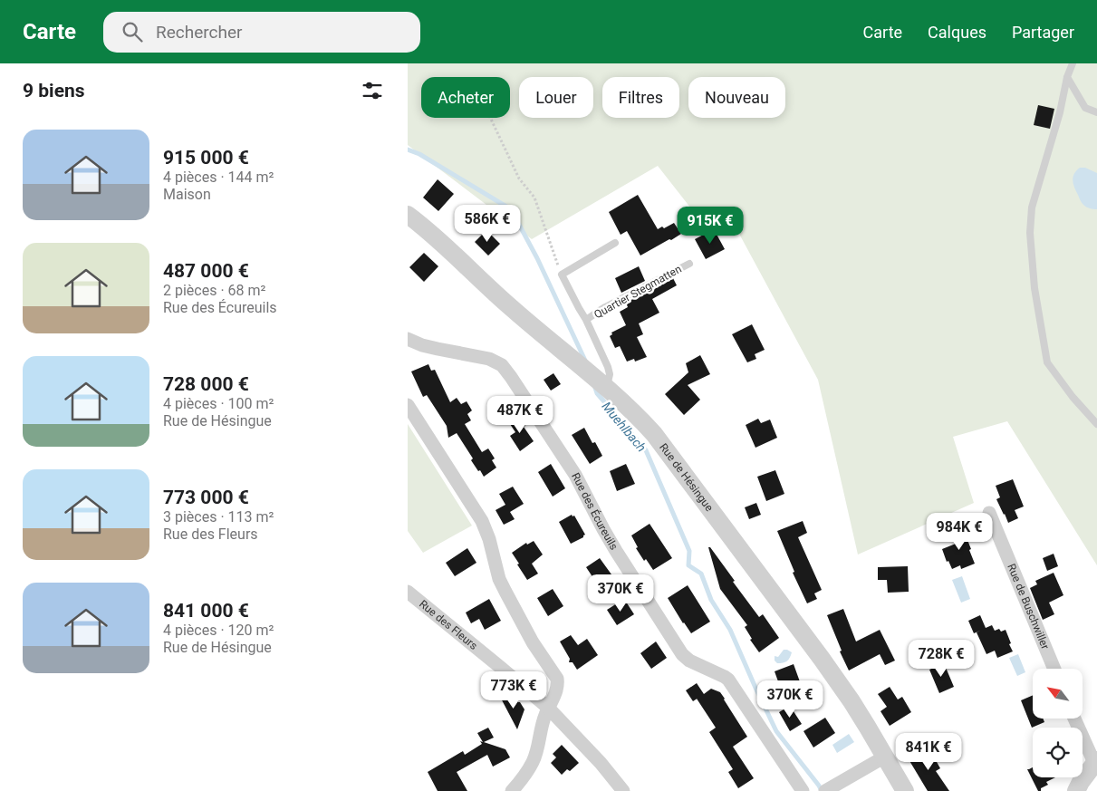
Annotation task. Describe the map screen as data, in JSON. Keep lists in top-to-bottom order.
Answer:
{
  "streets": {
    "street": [
      "Rue de Hésingue",
      "Rue des Écureuils",
      "Rue de Buschwiller",
      "Rue des Fleurs"
    ],
    "lane": ["Quartier Stegmatten"]
  },
  "crossings": [
    ["Quartier Stegmatten", "Rue de Hésingue"]
  ],
  "water": ["Muehlbach"],
  "north": "top left",
  "page": {
    "header": "Carte",
    "search": "Rechercher",
    "nav": ["Carte", "Calques", "Partager"],
    "heading": "9 biens",
    "chip": [
      "Acheter",
      "Louer",
      "Filtres",
      "Nouveau"
    ],
    "list": [
      {
        "name": "915 000 €",
        "note": "4 pièces · 144 m² · Maison"
      },
      {
        "name": "487 000 €",
        "note": "2 pièces · 68 m² · Rue des Écureuils"
      },
      {
        "name": "728 000 €",
        "note": "4 pièces · 100 m² · Rue de Hésingue"
      },
      {
        "name": "773 000 €",
        "note": "3 pièces · 113 m² · Rue des Fleurs"
      },
      {
        "name": "841 000 €",
        "note": "4 pièces · 120 m² · Rue de Hésingue"
      }
    ],
    "price": [
      "586K €",
      "915K €",
      "487K €",
      "984K €",
      "370K €",
      "728K €",
      "773K €",
      "370K €",
      "841K €"
    ]
  }
}
